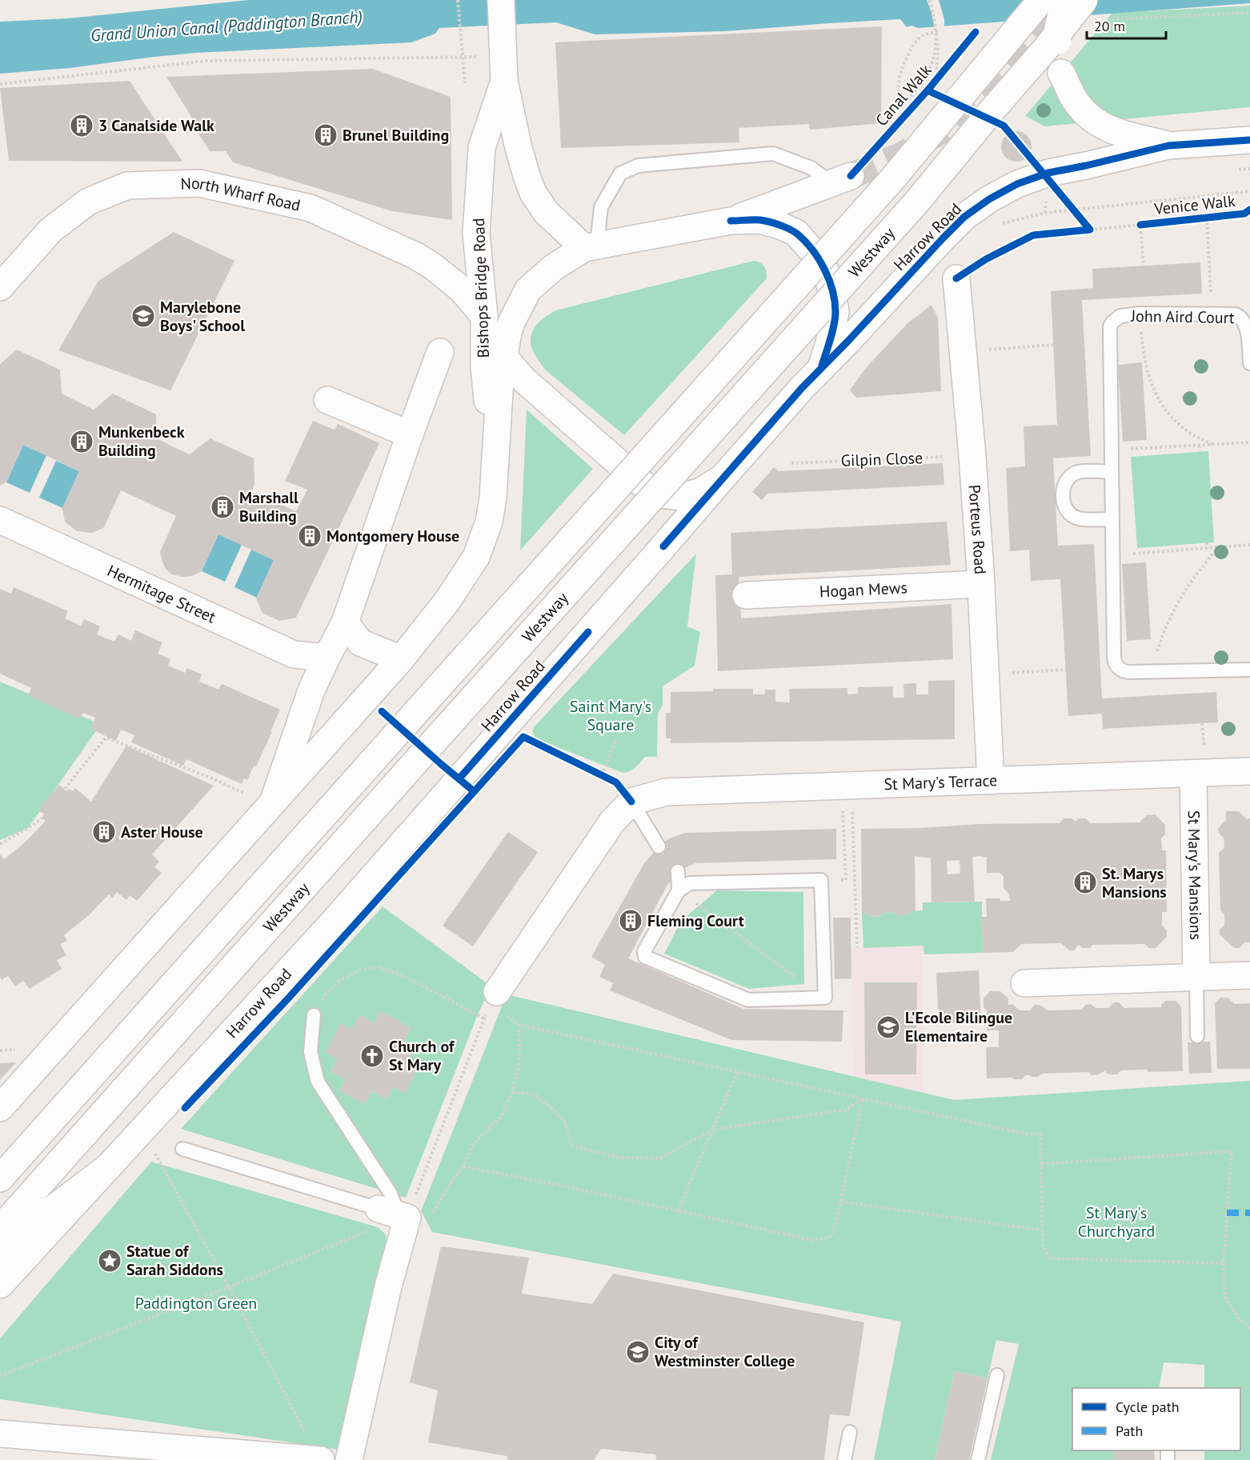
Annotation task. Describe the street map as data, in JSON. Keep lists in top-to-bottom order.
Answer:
{
  "streets": {
    "main road": [
      "North Wharf Road",
      "Harrow Road",
      "Westway",
      "Bishops Bridge Road",
      "Porteus Road",
      "Hogan Mews",
      "Hermitage Street",
      "St Mary's Terrace",
      "St Mary's Mansions"
    ],
    "lane": ["John Aird Court"],
    "path": ["Gilpin Close"],
    "cycle path": ["Canal Walk", "Venice Walk"]
  },
  "crossings": [
    ["North Wharf Road", "Bishops Bridge Road"],
    ["Gilpin Close", "Porteus Road"],
    ["Porteus Road", "Hogan Mews"],
    ["Porteus Road", "St Mary's Terrace"],
    ["St Mary's Terrace", "St Mary's Mansions"]
  ],
  "water": ["Grand Union Canal (Paddington Branch)"],
  "parks": ["Saint Mary's Square", "St Mary's Churchyard", "Paddington Green"],
  "places": {
    "building": [
      "3 Canalside Walk",
      "Brunel Building",
      "Munkenbeck Building",
      "Marshall Building",
      "Montgomery House",
      "Aster House",
      "St. Marys Mansions",
      "Fleming Court"
    ],
    "school or university": ["Marylebone Boys' School", "L'Ecole Bilingue Elementaire", "City of Westminster College"],
    "church": ["Church of St Mary"],
    "place": ["Statue of Sarah Siddons"]
  },
  "legend": ["Cycle path", "Path"],
  "scale_bar": "20 m"
}
